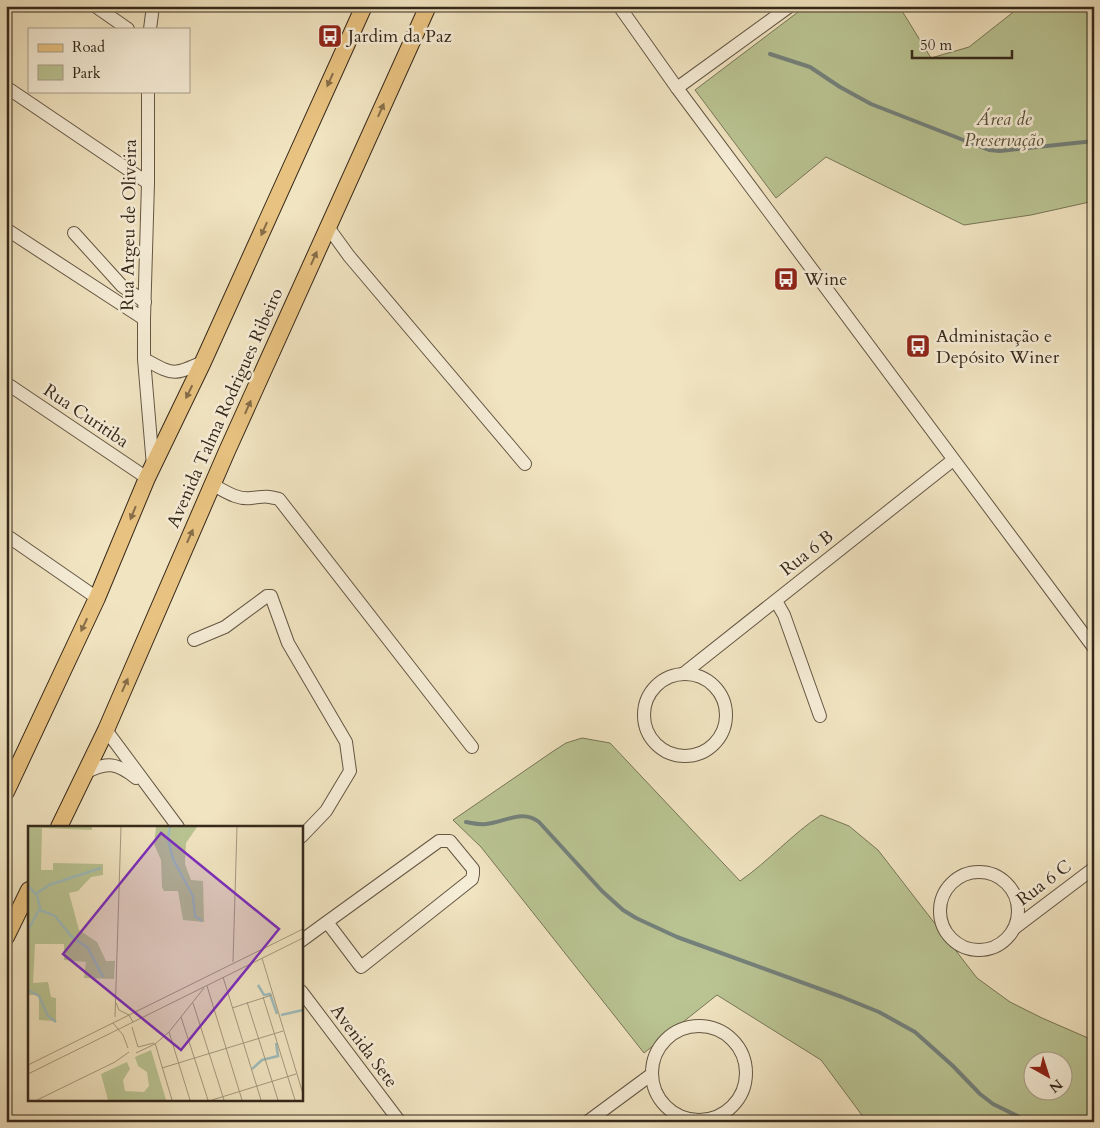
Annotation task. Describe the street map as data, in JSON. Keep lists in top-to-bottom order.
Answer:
{
  "streets": {
    "main road": ["Avenida Talma Rodrigues Ribeiro"],
    "street": [
      "Rua Argeu de Oliveira",
      "Rua Curitiba",
      "Rua 6 B",
      "Rua 6 C",
      "Avenida Sete"
    ]
  },
  "crossings": [
    ["Rua Argeu de Oliveira", "Rua Curitiba"]
  ],
  "parks": ["Área de Preservação"],
  "places": {
    "bus stop": ["Jardim da Paz", "Wine", "Administação e Depósito Winer"]
  },
  "legend": ["Road", "Park"],
  "scale_bar": "50 m",
  "north": "bottom right"
}
